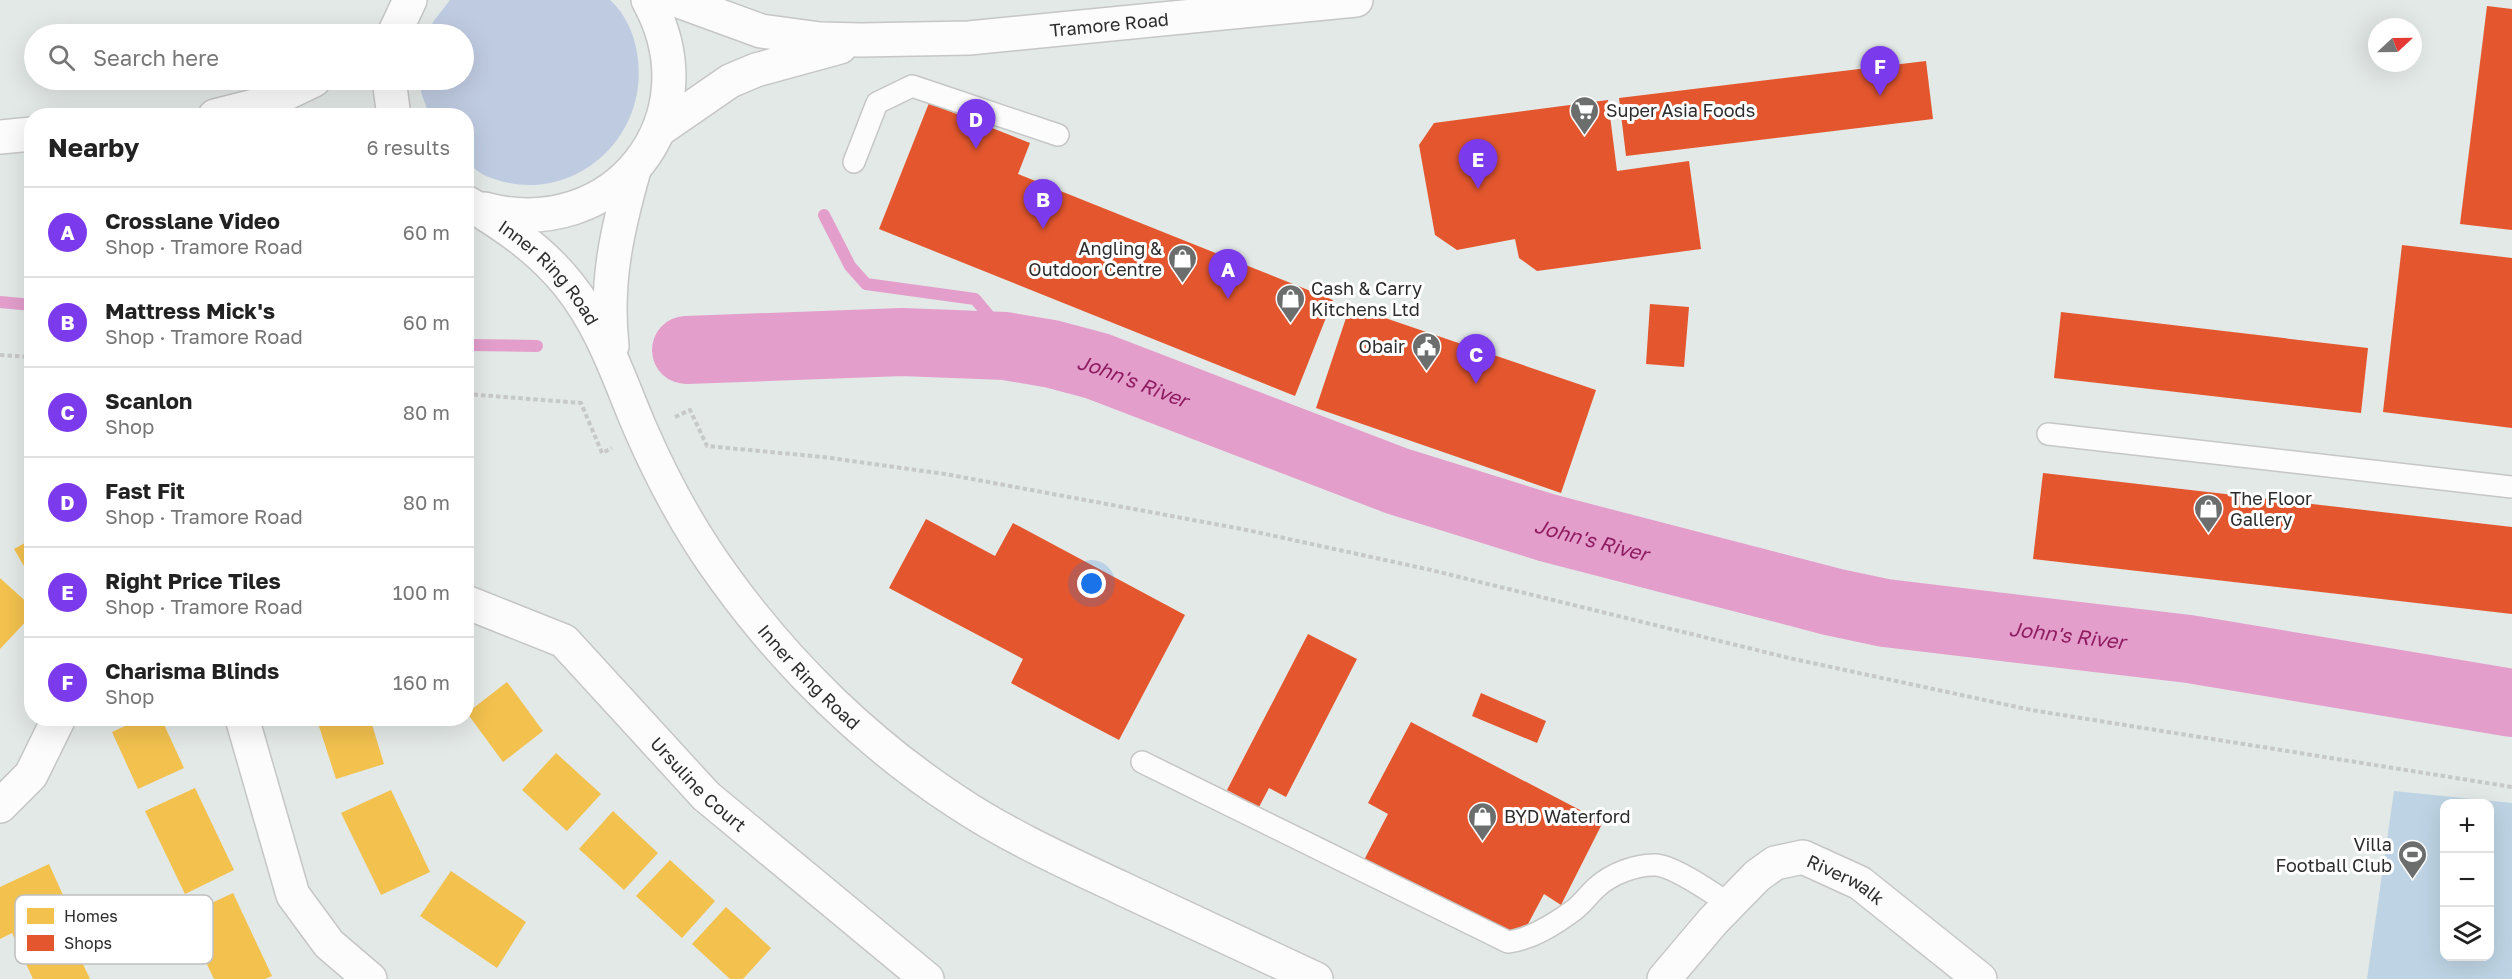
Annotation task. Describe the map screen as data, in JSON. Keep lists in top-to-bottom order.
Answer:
{
  "streets": {
    "main road": [
      "Tramore Road",
      "Inner Ring Road",
      "Ursuline Court",
      "Riverwalk"
    ]
  },
  "water": ["John's River"],
  "places": {
    "supermarket": ["Super Asia Foods"],
    "shop": [
      "Angling & Outdoor Centre",
      "Cash & Carry Kitchens Ltd",
      "The Floor Gallery",
      "BYD Waterford"
    ],
    "public building": ["Obair"],
    "sports": ["Villa Football Club"]
  },
  "legend": ["Homes", "Shops"],
  "north": "right",
  "page": {
    "search": "Search here",
    "pins": [
      "F",
      "D",
      "E",
      "B",
      "A",
      "C"
    ],
    "heading": ["Nearby", "6 results"],
    "list": [
      {
        "mark": "A",
        "name": "Crosslane Video",
        "note": "Shop · Tramore Road",
        "value": "60 m"
      },
      {
        "mark": "B",
        "name": "Mattress Mick's",
        "note": "Shop · Tramore Road",
        "value": "60 m"
      },
      {
        "mark": "C",
        "name": "Scanlon",
        "note": "Shop",
        "value": "80 m"
      },
      {
        "mark": "D",
        "name": "Fast Fit",
        "note": "Shop · Tramore Road",
        "value": "80 m"
      },
      {
        "mark": "E",
        "name": "Right Price Tiles",
        "note": "Shop · Tramore Road",
        "value": "100 m"
      },
      {
        "mark": "F",
        "name": "Charisma Blinds",
        "note": "Shop",
        "value": "160 m"
      }
    ],
    "map_buttons": ["+", "−"]
  }
}
